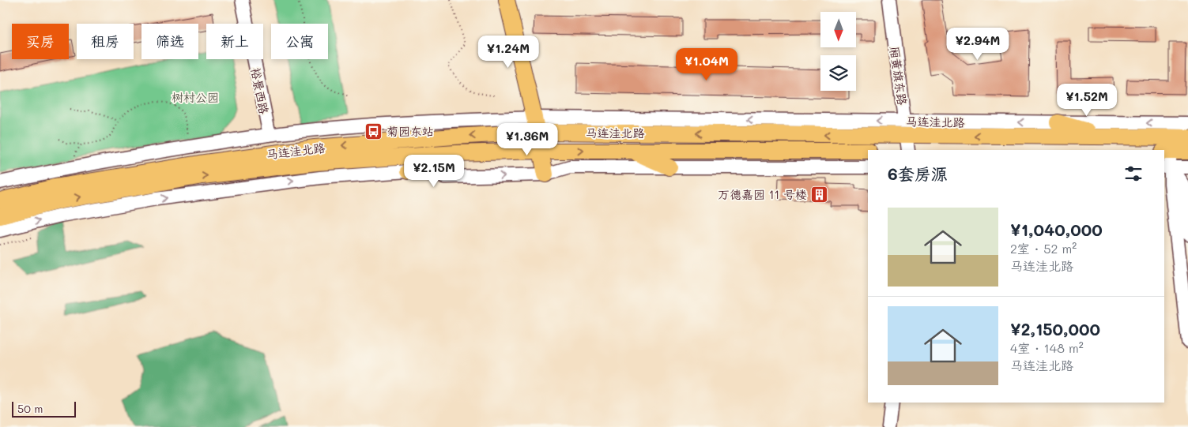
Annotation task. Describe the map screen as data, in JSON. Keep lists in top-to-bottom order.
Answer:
{
  "streets": {
    "main road": ["马连洼北路"],
    "street": ["厢黄旗东路", "裕景西路"]
  },
  "crossings": [
    ["厢黄旗东路", "马连洼北路"],
    ["裕景西路", "马连洼北路"]
  ],
  "parks": ["树村公园"],
  "places": {
    "bus stop": ["菊园东站"],
    "building": ["万德嘉园 11 号楼"]
  },
  "scale_bar": "50 m",
  "north": "bottom",
  "page": {
    "chip": [
      "买房",
      "租房",
      "筛选",
      "新上",
      "公寓"
    ],
    "price": [
      "¥2.94M",
      "¥1.24M",
      "¥1.04M",
      "¥1.52M",
      "¥1.36M",
      "¥2.15M"
    ],
    "heading": "6套房源",
    "list": [
      {
        "name": "¥1,040,000",
        "note": "2室 · 52 m² · 马连洼北路"
      },
      {
        "name": "¥2,150,000",
        "note": "4室 · 148 m² · 马连洼北路"
      }
    ],
    "scale": "50 m"
  }
}
